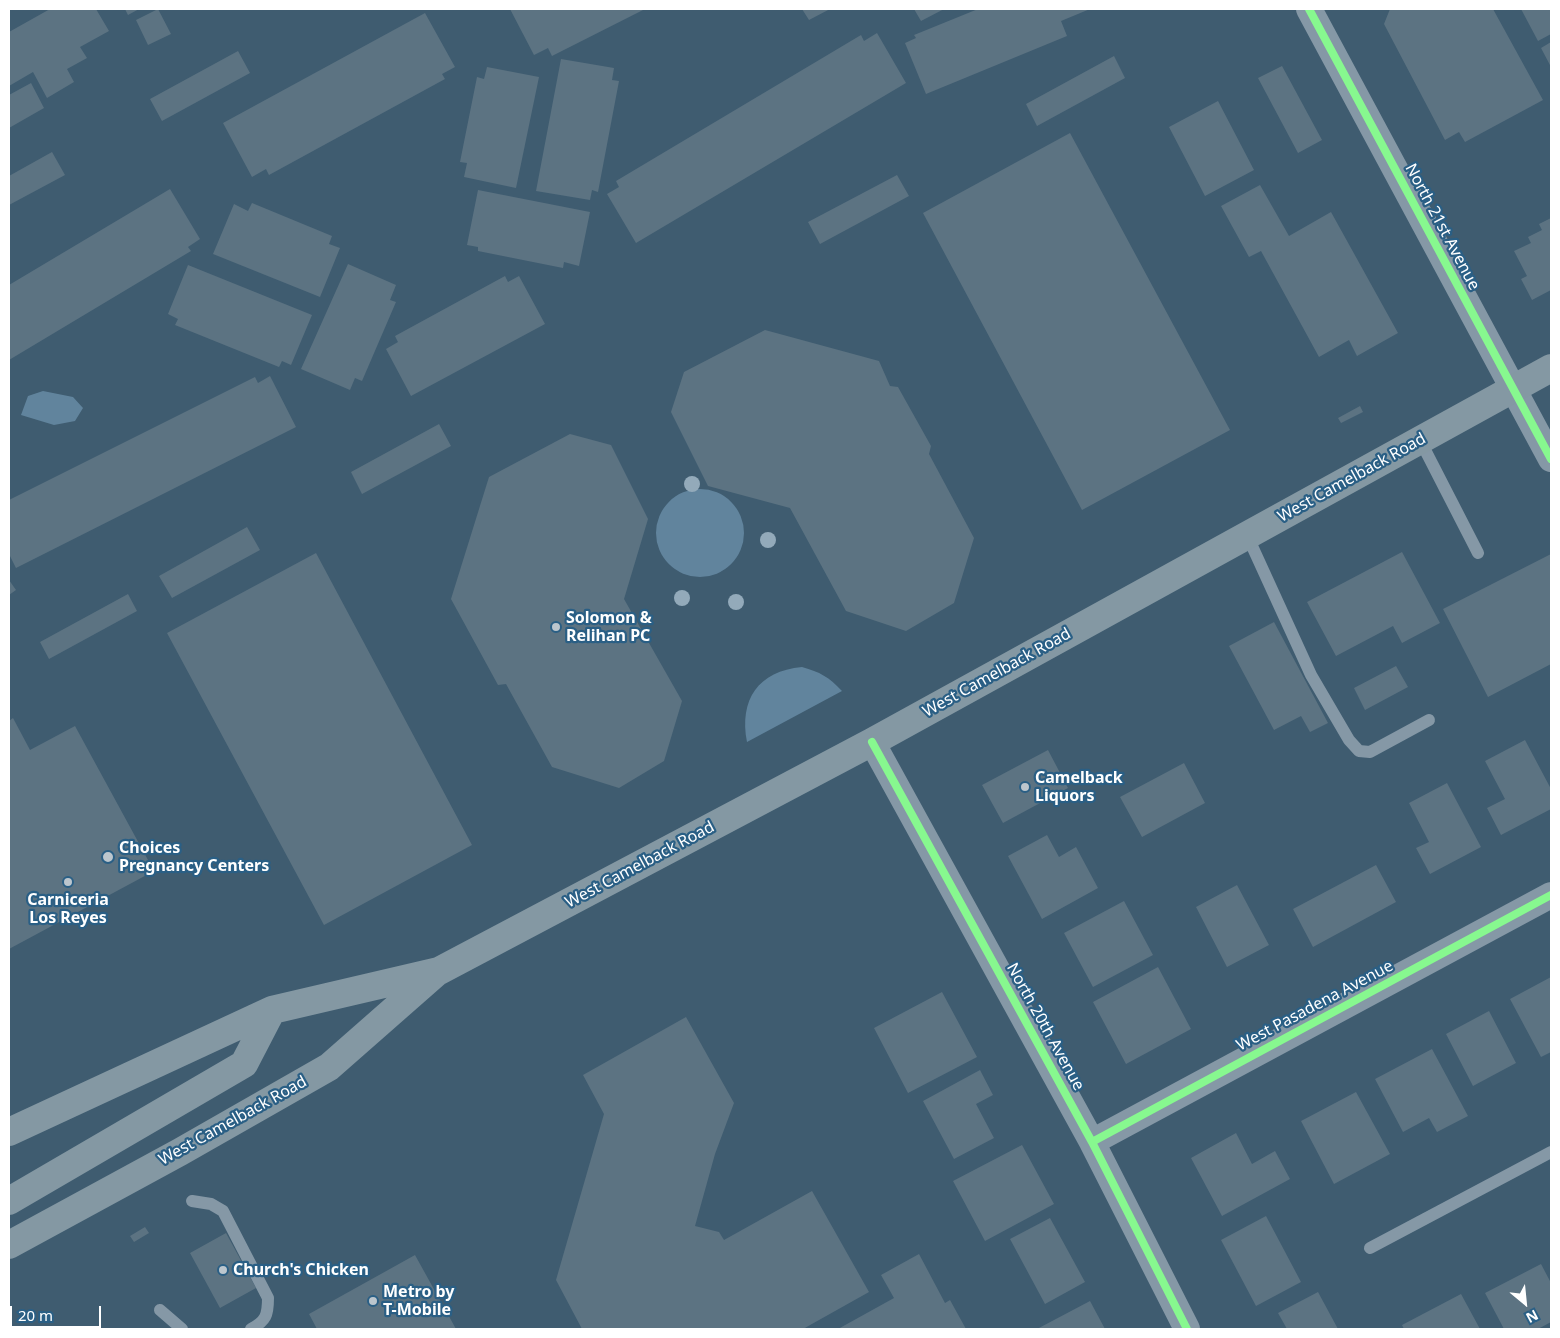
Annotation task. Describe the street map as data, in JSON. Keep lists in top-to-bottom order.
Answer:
{
  "streets": {
    "main road": ["West Camelback Road"],
    "street": ["North 21st Avenue", "West Pasadena Avenue", "North 20th Avenue"]
  },
  "crossings": [
    ["North 21st Avenue", "West Camelback Road"],
    ["West Camelback Road", "North 20th Avenue"],
    ["West Pasadena Avenue", "North 20th Avenue"]
  ],
  "places": [
    "Solomon & Relihan PC",
    "Camelback Liquors",
    "Choices Pregnancy Centers",
    "Carniceria Los Reyes",
    "Church's Chicken",
    "Metro by T-Mobile"
  ],
  "scale_bar": "20 m",
  "north": "bottom right"
}
